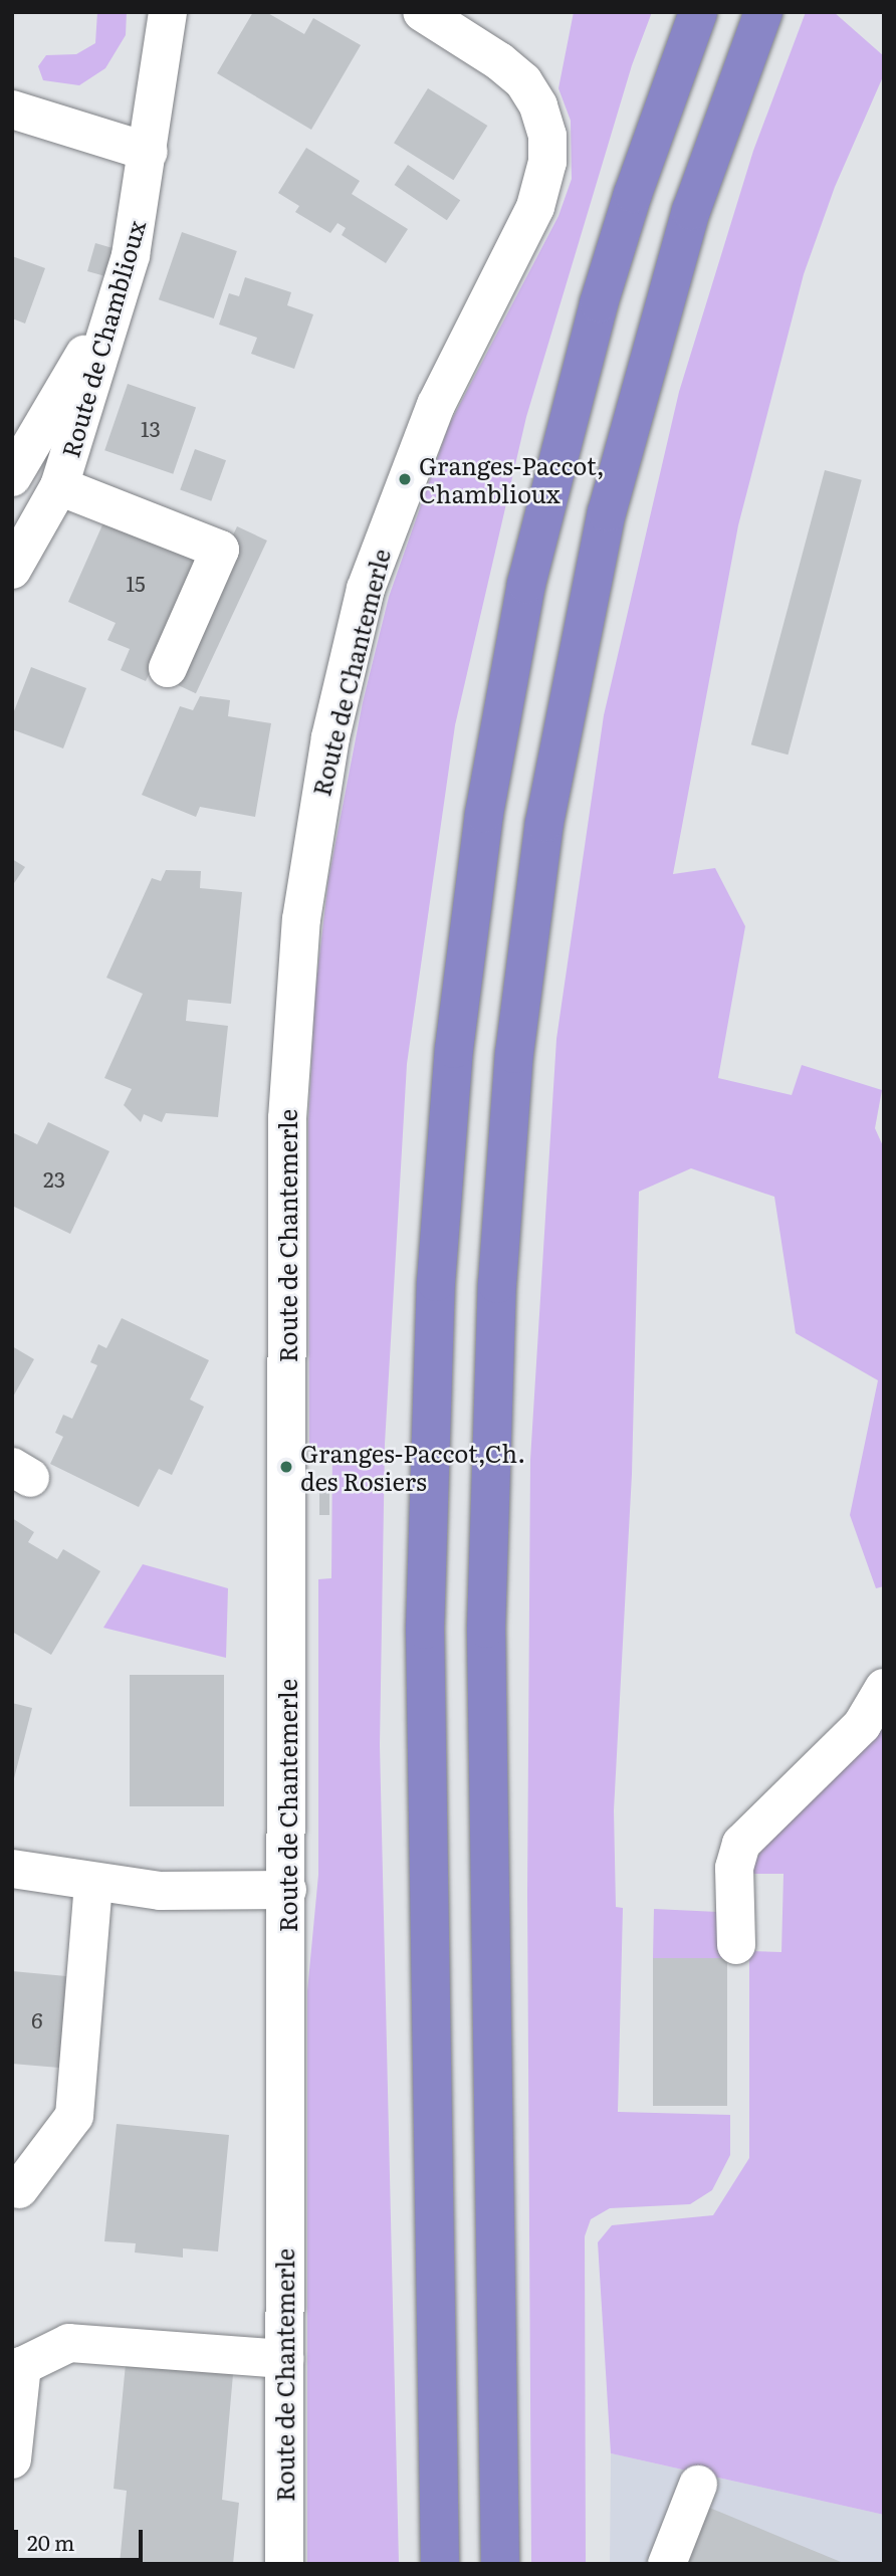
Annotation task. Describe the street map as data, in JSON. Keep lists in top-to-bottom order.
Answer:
{
  "streets": {
    "street": ["Route de Chamblioux", "Route de Chantemerle"]
  },
  "places": ["Granges-Paccot, Chamblioux", "Granges-Paccot,Ch. des Rosiers"],
  "house_numbers": [
    "13",
    "15",
    "23",
    "6"
  ],
  "scale_bar": "20 m"
}
